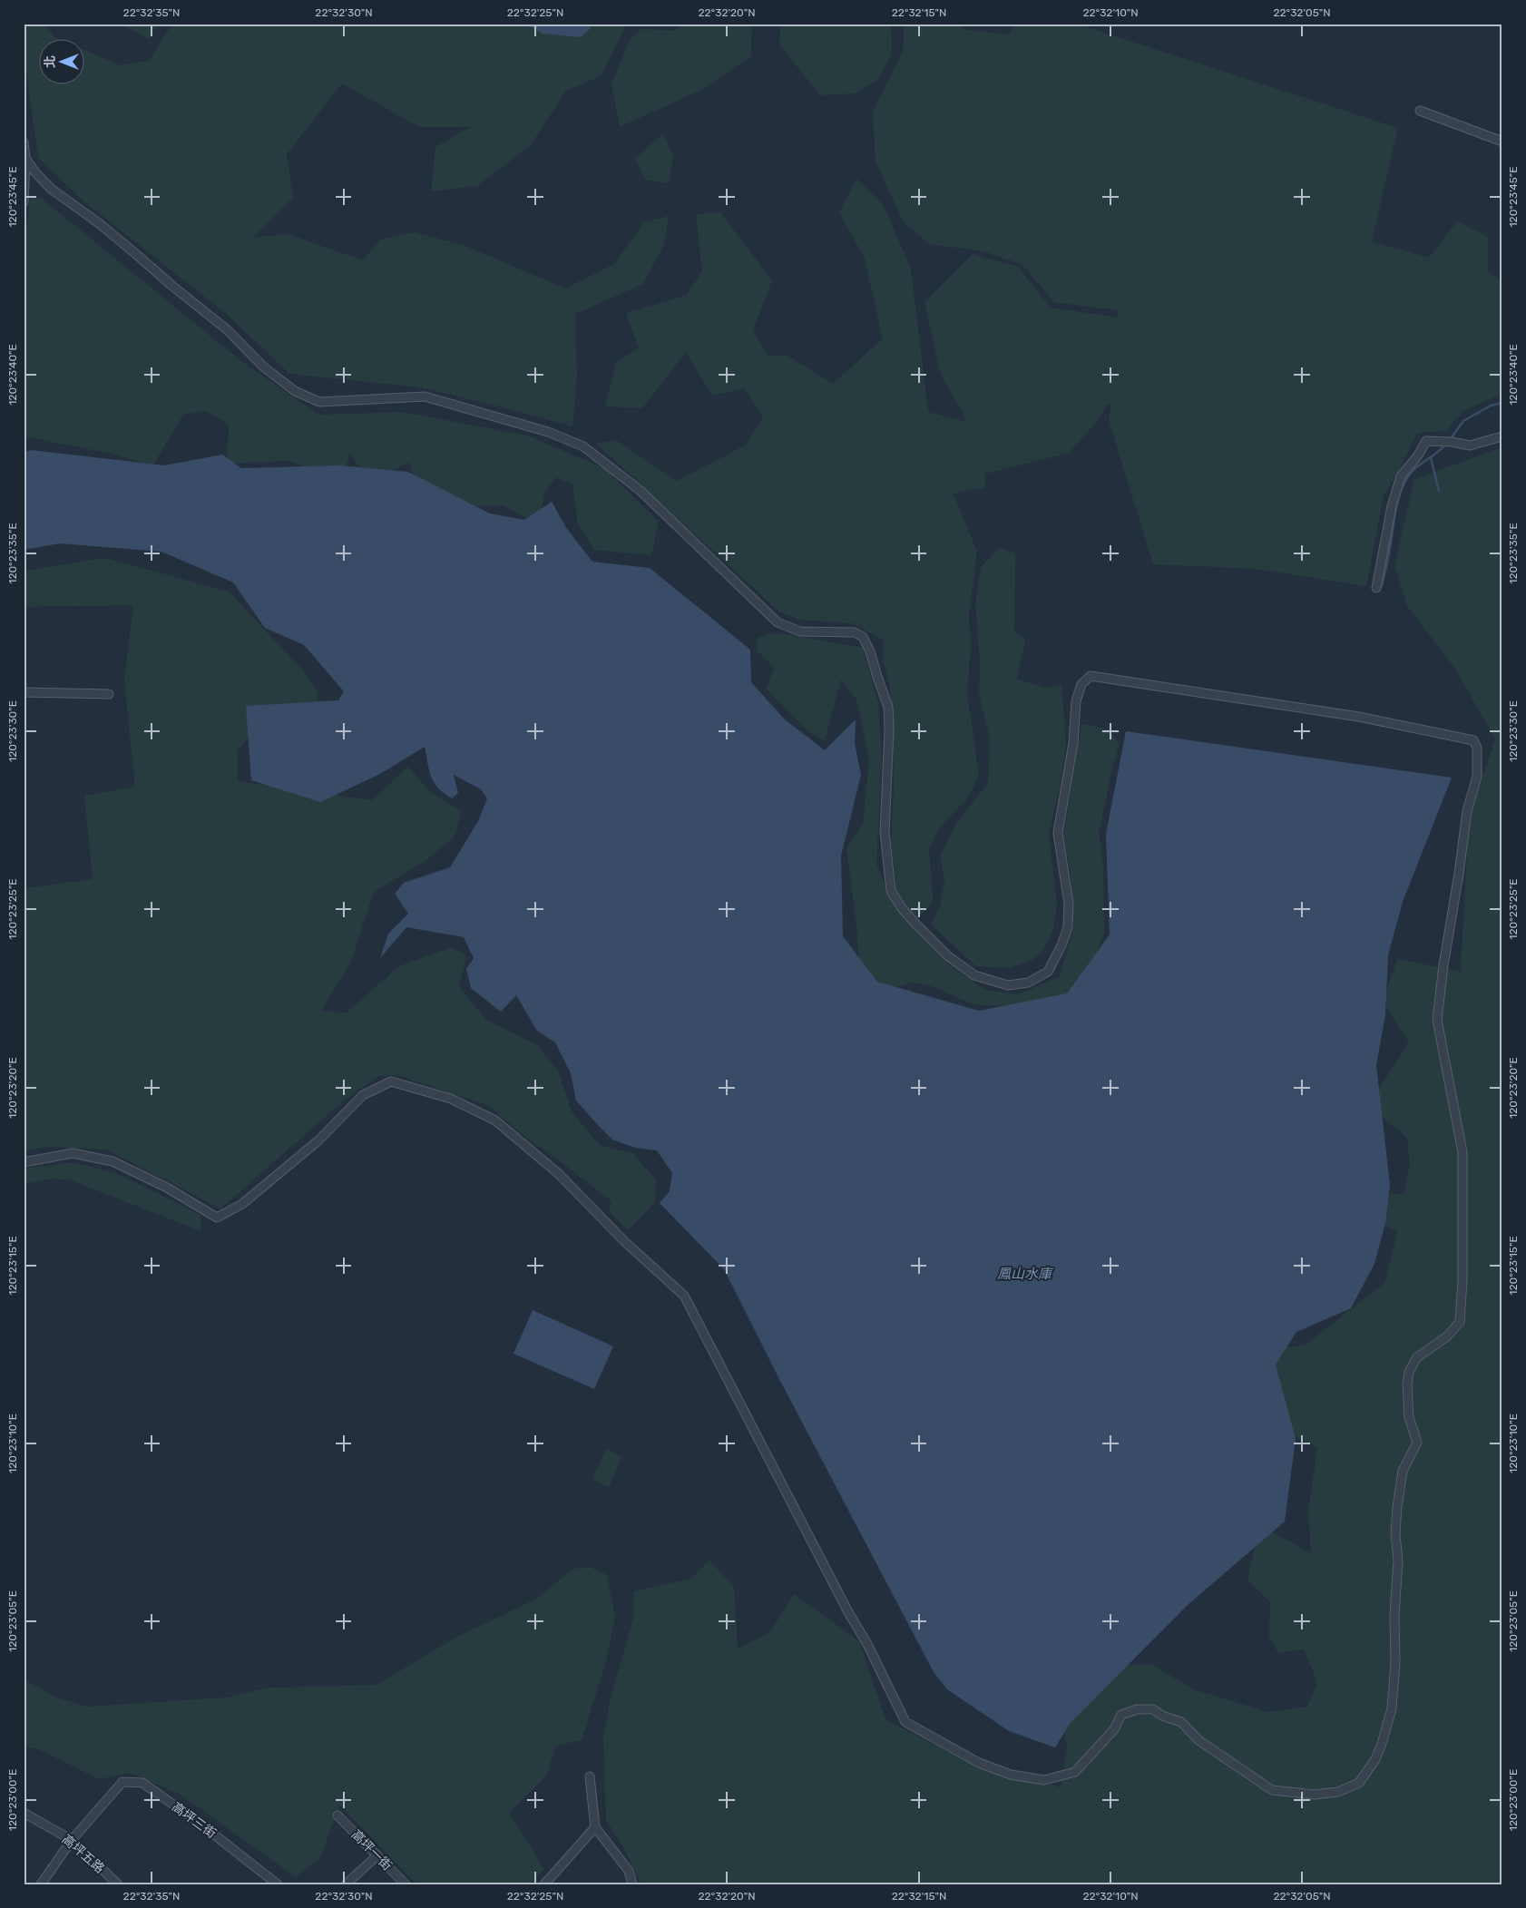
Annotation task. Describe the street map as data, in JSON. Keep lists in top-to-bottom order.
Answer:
{
  "streets": {
    "street": ["高坪三街", "高坪一街", "高坪五路"]
  },
  "crossings": [
    ["高坪三街", "高坪五路"]
  ],
  "water": ["鳳山水庫"],
  "north": "left",
  "coordinates": [
    "22°32'35\"N",
    "22°32'30\"N",
    "22°32'25\"N",
    "22°32'20\"N",
    "22°32'15\"N",
    "22°32'10\"N",
    "22°32'05\"N",
    "120°23'45\"E",
    "120°23'40\"E",
    "120°23'35\"E",
    "120°23'30\"E",
    "120°23'25\"E",
    "120°23'20\"E",
    "120°23'15\"E",
    "120°23'10\"E",
    "120°23'05\"E",
    "120°23'00\"E"
  ]
}
